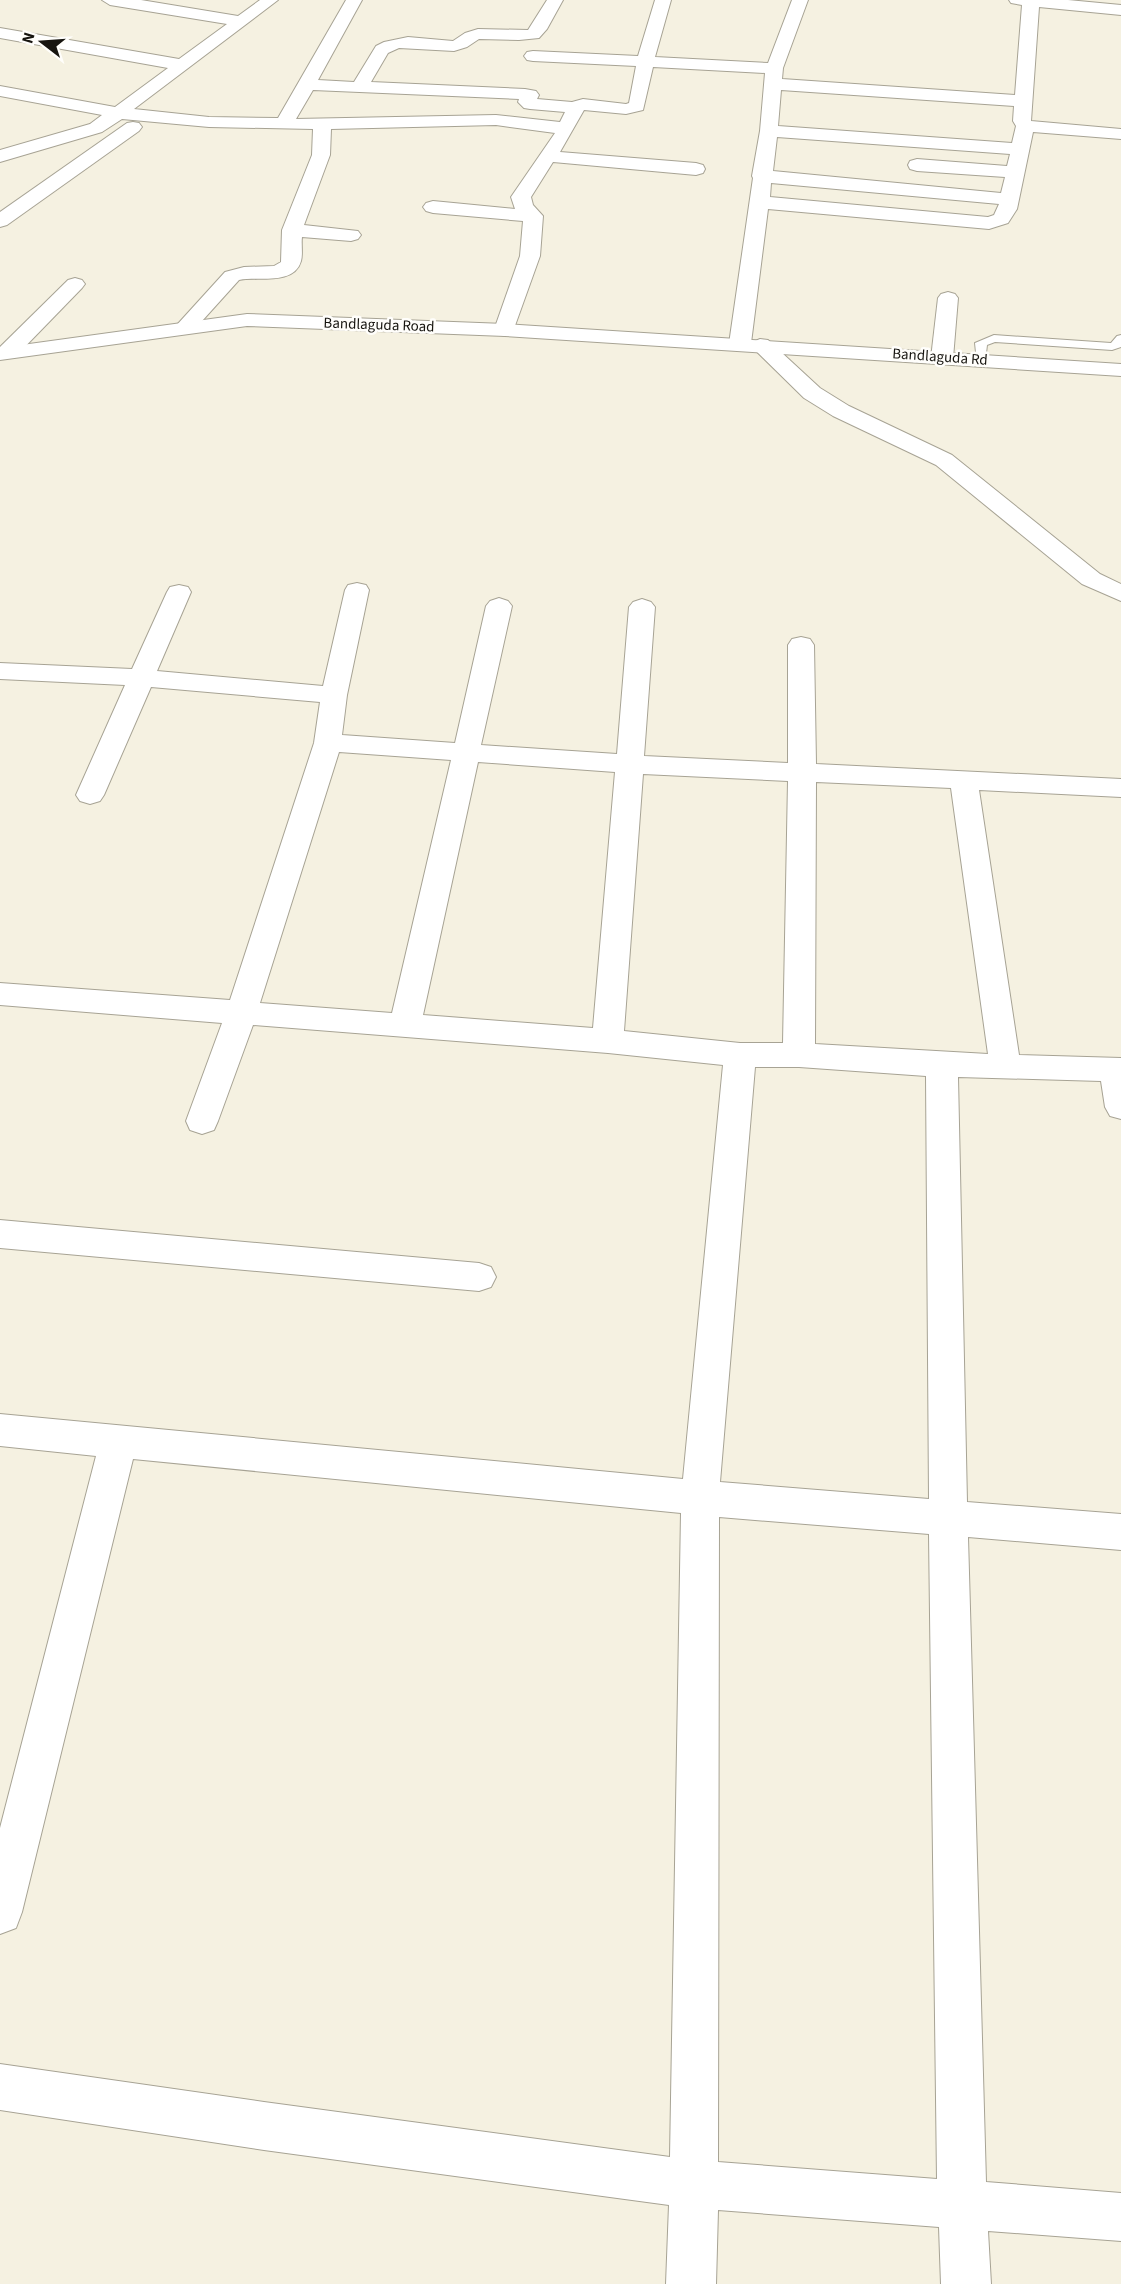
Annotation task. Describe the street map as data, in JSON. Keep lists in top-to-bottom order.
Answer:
{
  "streets": {
    "street": ["Bandlaguda Road", "Bandlaguda Rd"]
  },
  "crossings": [
    ["Bandlaguda Road", "Bandlaguda Rd"]
  ],
  "north": "left"
}
